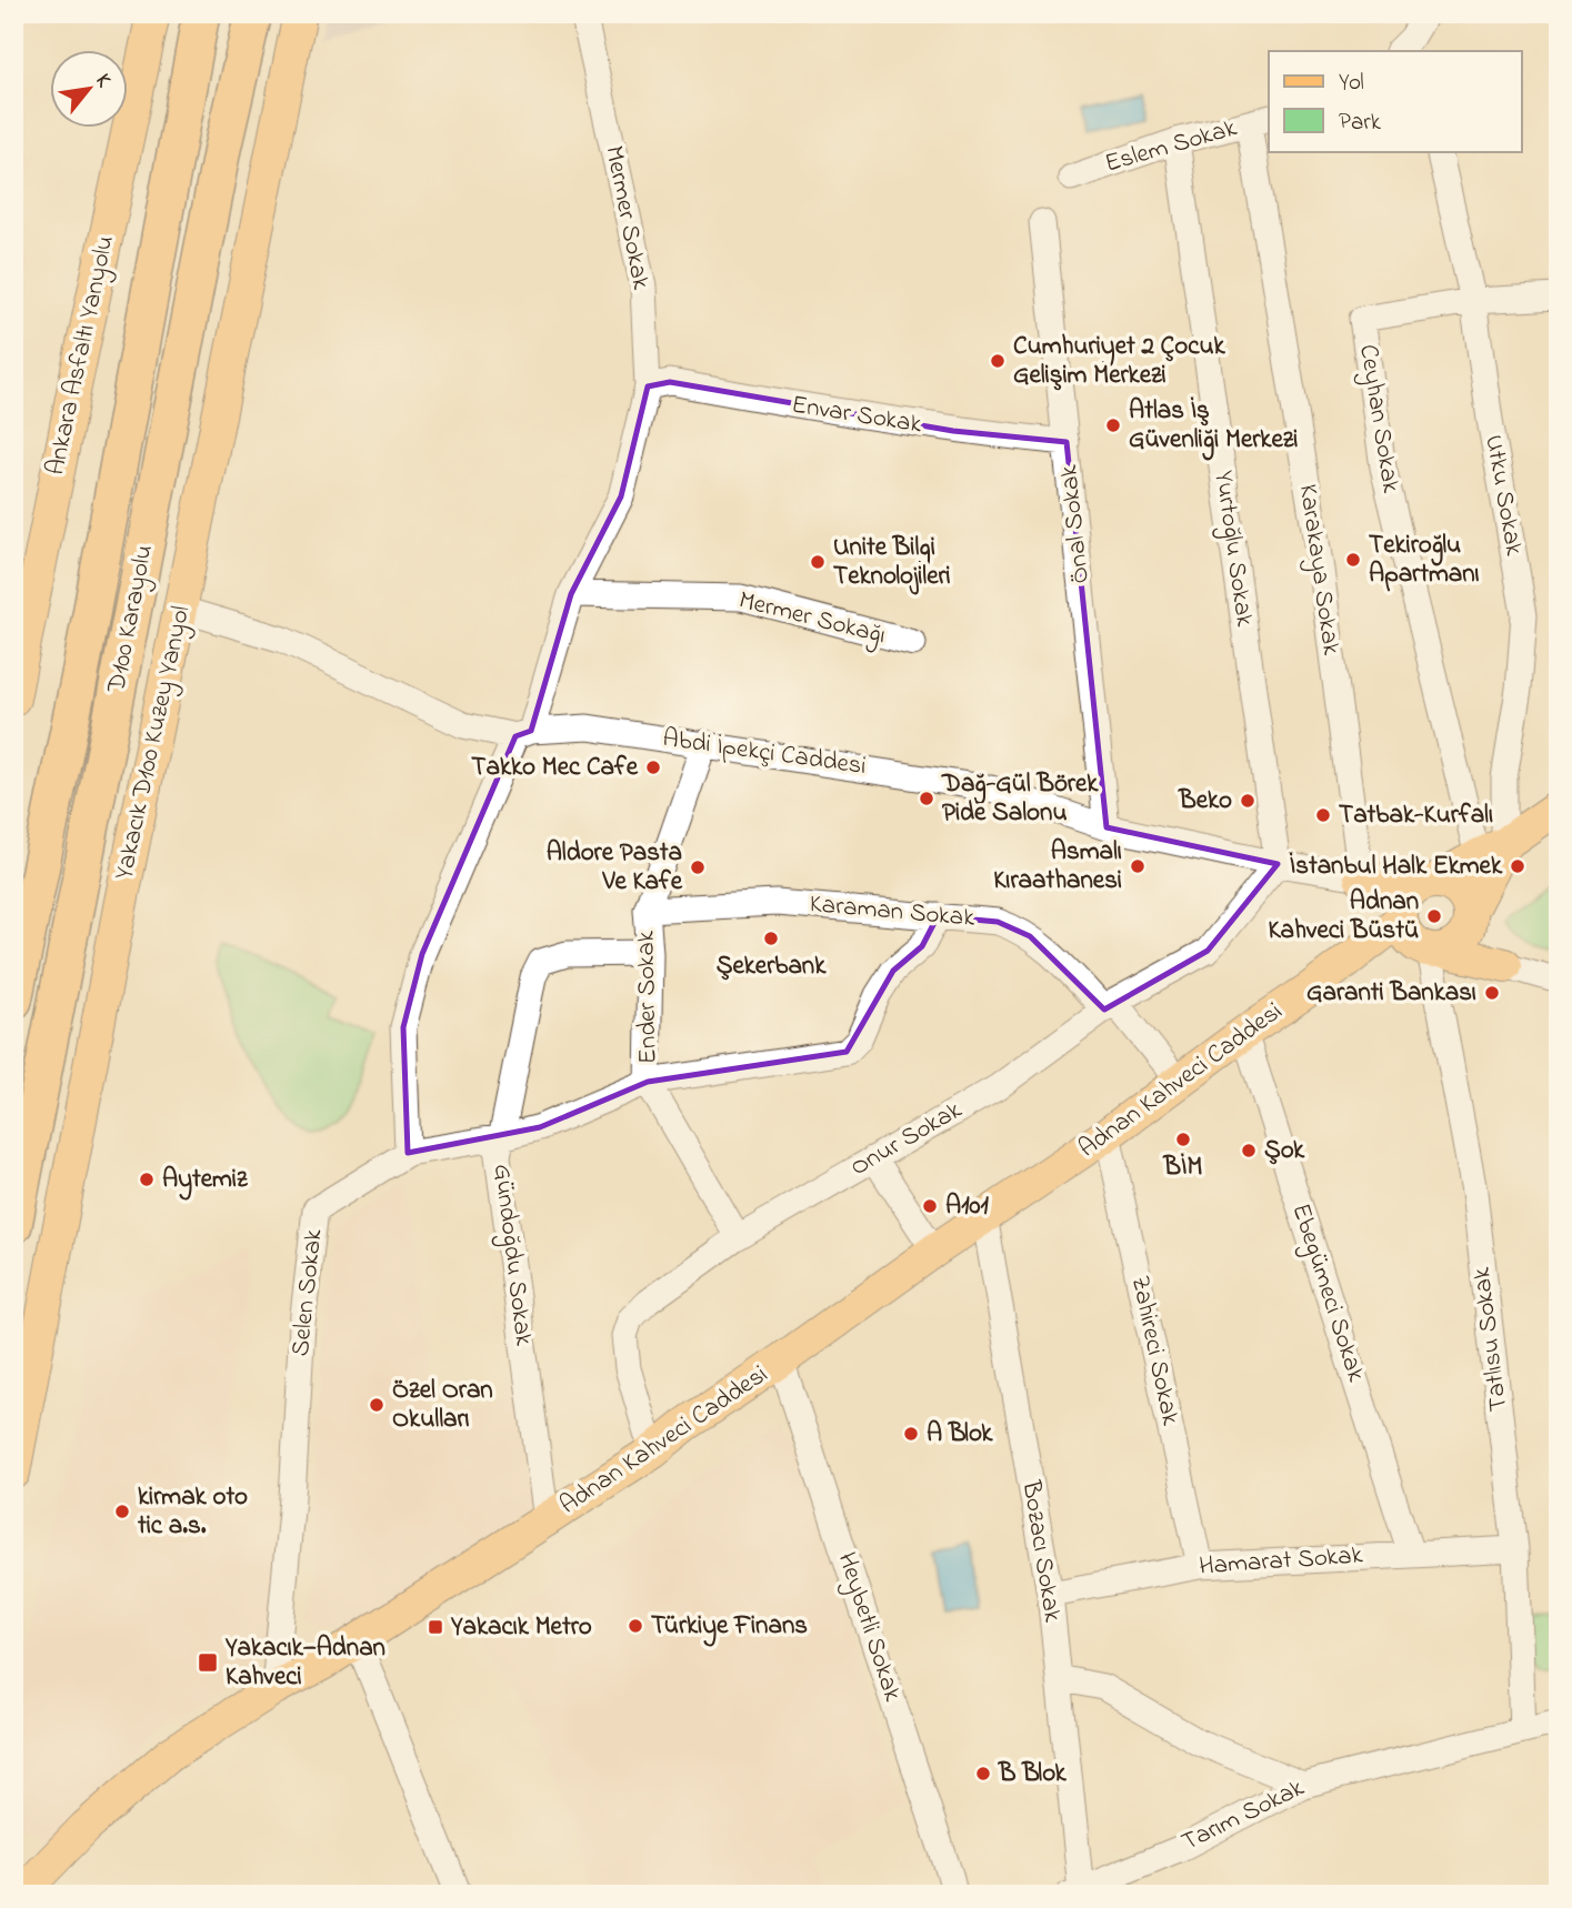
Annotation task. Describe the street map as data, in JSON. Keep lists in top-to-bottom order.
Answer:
{
  "streets": {
    "highway": ["D100 Karayolu"],
    "main road": ["Ankara Asfaltı Yanyolu", "Yakacık D100 Kuzey Yanyol", "Adnan Kahveci Caddesi"],
    "street": [
      "Eslem Sokak",
      "Mermer Sokak",
      "Envar Sokak",
      "Ceyhan Sokak",
      "Utku Sokak",
      "Önal Sokak",
      "Yurtoğlu Sokak",
      "Karakaya Sokak",
      "Mermer Sokağı",
      "Abdi İpekçi Caddesi",
      "Karaman Sokak",
      "Ender Sokak",
      "Onur Sokak",
      "Gündoğdu Sokak",
      "Selen Sokak",
      "Ebegümeci Sokak",
      "Tatlısu Sokak",
      "Zahireci Sokak",
      "Bozacı Sokak",
      "Hamarat Sokak",
      "Heybetli Sokak",
      "Tarım Sokak"
    ]
  },
  "crossings": [
    ["Eslem Sokak", "Yurtoğlu Sokak"],
    ["Eslem Sokak", "Karakaya Sokak"],
    ["Mermer Sokak", "Envar Sokak"],
    ["Mermer Sokak", "Mermer Sokağı"],
    ["Mermer Sokak", "Abdi İpekçi Caddesi"],
    ["Envar Sokak", "Önal Sokak"],
    ["Ceyhan Sokak", "Utku Sokak"],
    ["Ceyhan Sokak", "Adnan Kahveci Caddesi"],
    ["Utku Sokak", "Adnan Kahveci Caddesi"],
    ["Önal Sokak", "Abdi İpekçi Caddesi"],
    ["Yurtoğlu Sokak", "Abdi İpekçi Caddesi"],
    ["Yurtoğlu Sokak", "Onur Sokak"],
    ["Karakaya Sokak", "Abdi İpekçi Caddesi"],
    ["Yakacık D100 Kuzey Yanyol", "Abdi İpekçi Caddesi"],
    ["Abdi İpekçi Caddesi", "Ender Sokak"],
    ["Abdi İpekçi Caddesi", "Onur Sokak"],
    ["Karaman Sokak", "Ender Sokak"],
    ["Karaman Sokak", "Adnan Kahveci Caddesi"],
    ["Karaman Sokak", "Onur Sokak"],
    ["Ender Sokak", "Onur Sokak"],
    ["Ender Sokak", "Gündoğdu Sokak"],
    ["Adnan Kahveci Caddesi", "Onur Sokak"],
    ["Adnan Kahveci Caddesi", "Gündoğdu Sokak"],
    ["Adnan Kahveci Caddesi", "Selen Sokak"],
    ["Adnan Kahveci Caddesi", "Ebegümeci Sokak"],
    ["Adnan Kahveci Caddesi", "Tatlısu Sokak"],
    ["Adnan Kahveci Caddesi", "Zahireci Sokak"],
    ["Adnan Kahveci Caddesi", "Bozacı Sokak"],
    ["Adnan Kahveci Caddesi", "Heybetli Sokak"],
    ["Ebegümeci Sokak", "Hamarat Sokak"],
    ["Tatlısu Sokak", "Hamarat Sokak"],
    ["Tatlısu Sokak", "Tarım Sokak"],
    ["Zahireci Sokak", "Hamarat Sokak"],
    ["Bozacı Sokak", "Hamarat Sokak"],
    ["Bozacı Sokak", "Tarım Sokak"]
  ],
  "places": {
    "other": [
      "Cumhuriyet 2 Çocuk Gelişim Merkezi",
      "Atlas İş Güvenliği Merkezi",
      "Tekiroğlu Apartmanı",
      "Unite Bilgi Teknolojileri",
      "Takko Mec Cafe",
      "Dağ-Gül Börek Pide Salonu",
      "Beko",
      "Tatbak-Kurfalı",
      "Asmalı Kıraathanesi",
      "İstanbul Halk Ekmek",
      "Aldore Pasta Ve Kafe",
      "Adnan Kahveci Büstü",
      "Şekerbank",
      "Garanti Bankası",
      "BİM",
      "Şok",
      "Aytemiz",
      "A101",
      "Özel Oran Okulları",
      "A Blok",
      "kirmak oto tic a.s.",
      "Türkiye Finans",
      "B Blok"
    ],
    "transit": ["Yakacık Metro", "Yakacık—Adnan Kahveci"]
  },
  "legend": ["Yol", "Park"],
  "north": "top right"
}
